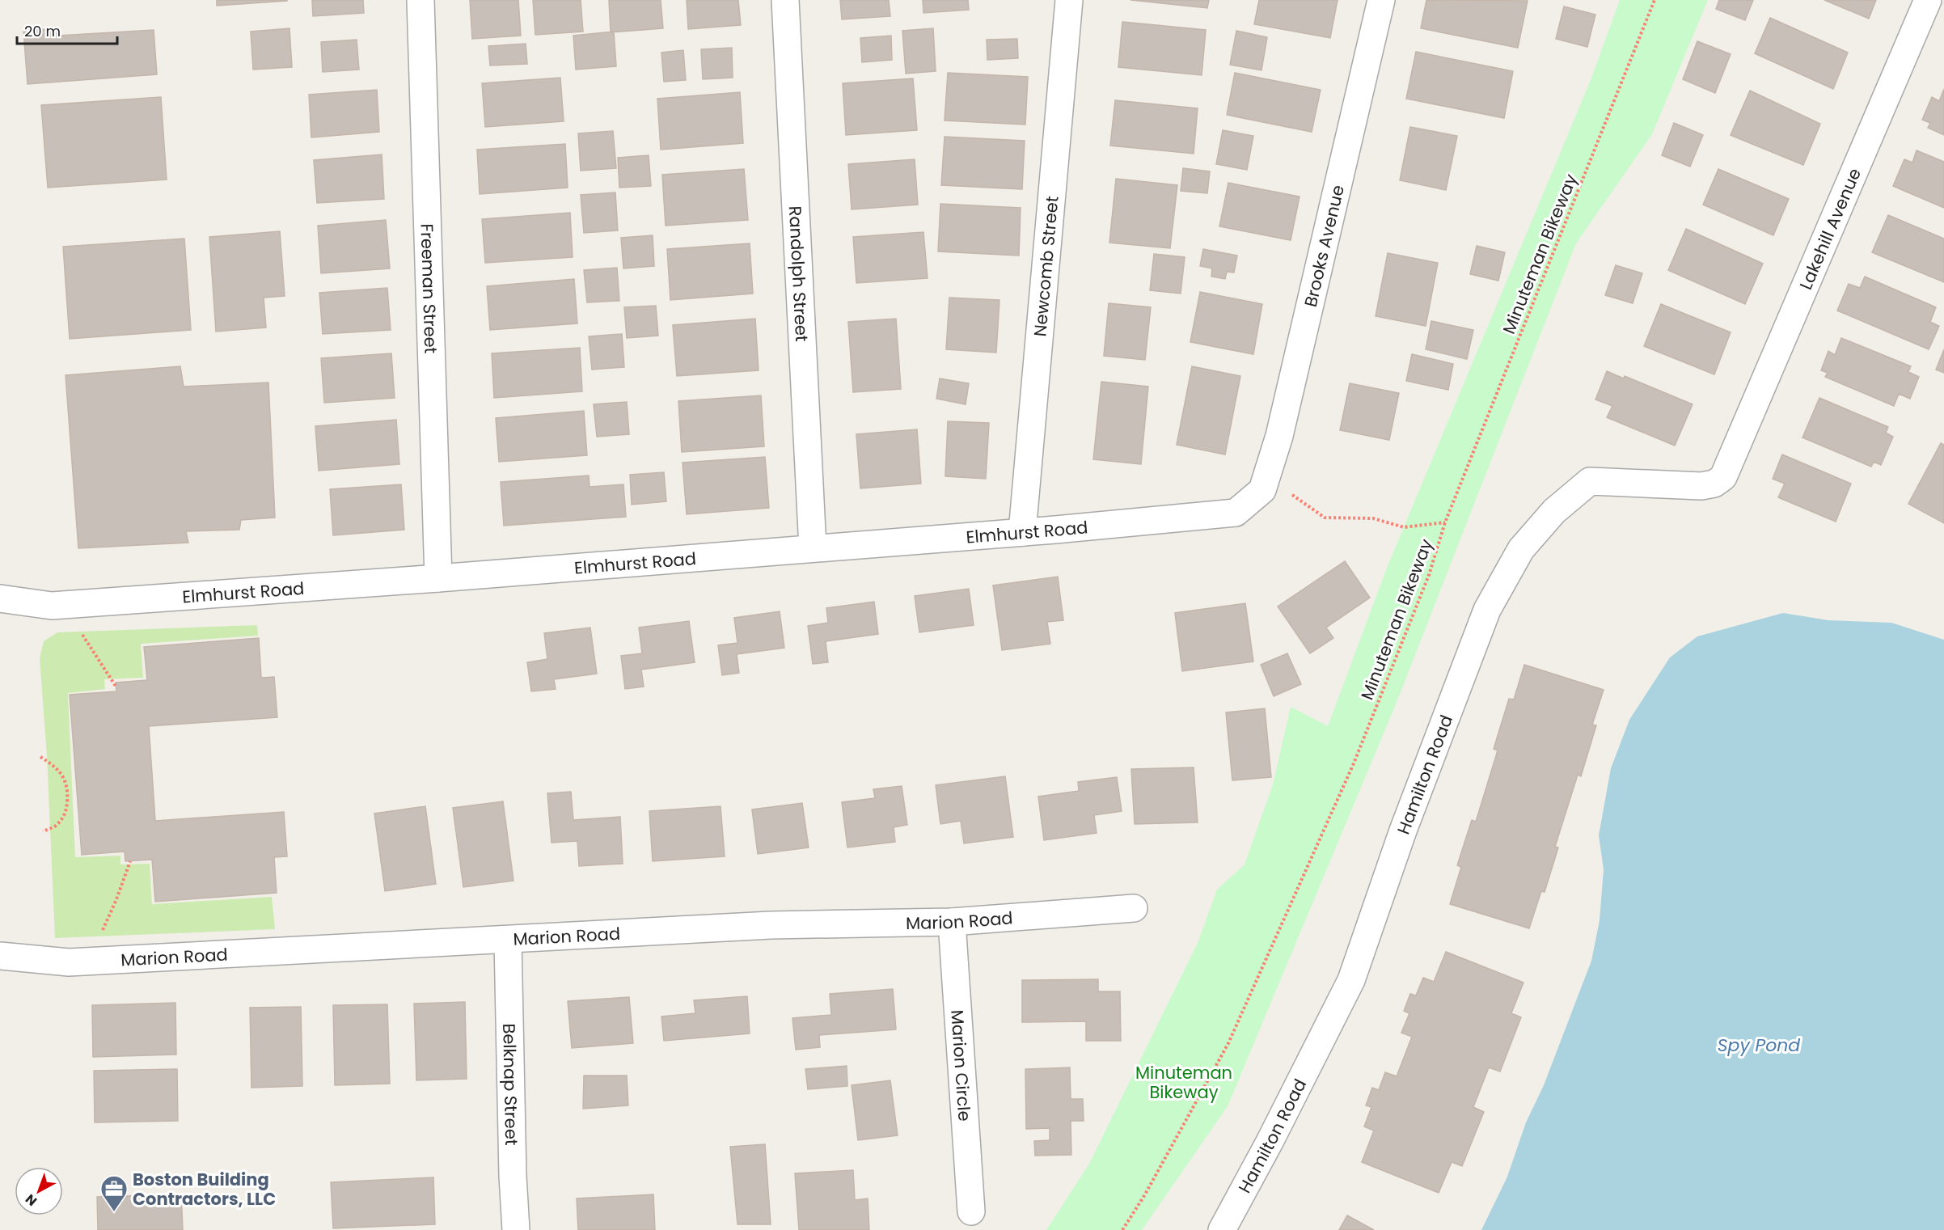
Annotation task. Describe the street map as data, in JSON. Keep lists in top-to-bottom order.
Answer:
{
  "streets": {
    "street": [
      "Lakehill Avenue",
      "Brooks Avenue",
      "Newcomb Street",
      "Randolph Street",
      "Freeman Street",
      "Elmhurst Road",
      "Hamilton Road",
      "Marion Road",
      "Marion Circle",
      "Belknap Street"
    ],
    "path": ["Minuteman Bikeway"]
  },
  "crossings": [
    ["Lakehill Avenue", "Hamilton Road"],
    ["Brooks Avenue", "Elmhurst Road"],
    ["Newcomb Street", "Elmhurst Road"],
    ["Randolph Street", "Elmhurst Road"],
    ["Freeman Street", "Elmhurst Road"],
    ["Marion Road", "Marion Circle"],
    ["Marion Road", "Belknap Street"]
  ],
  "water": ["Spy Pond"],
  "parks": ["Minuteman Bikeway"],
  "places": {
    "office": ["Boston Building Contractors, LLC"]
  },
  "scale_bar": "20 m",
  "north": "bottom left"
}
